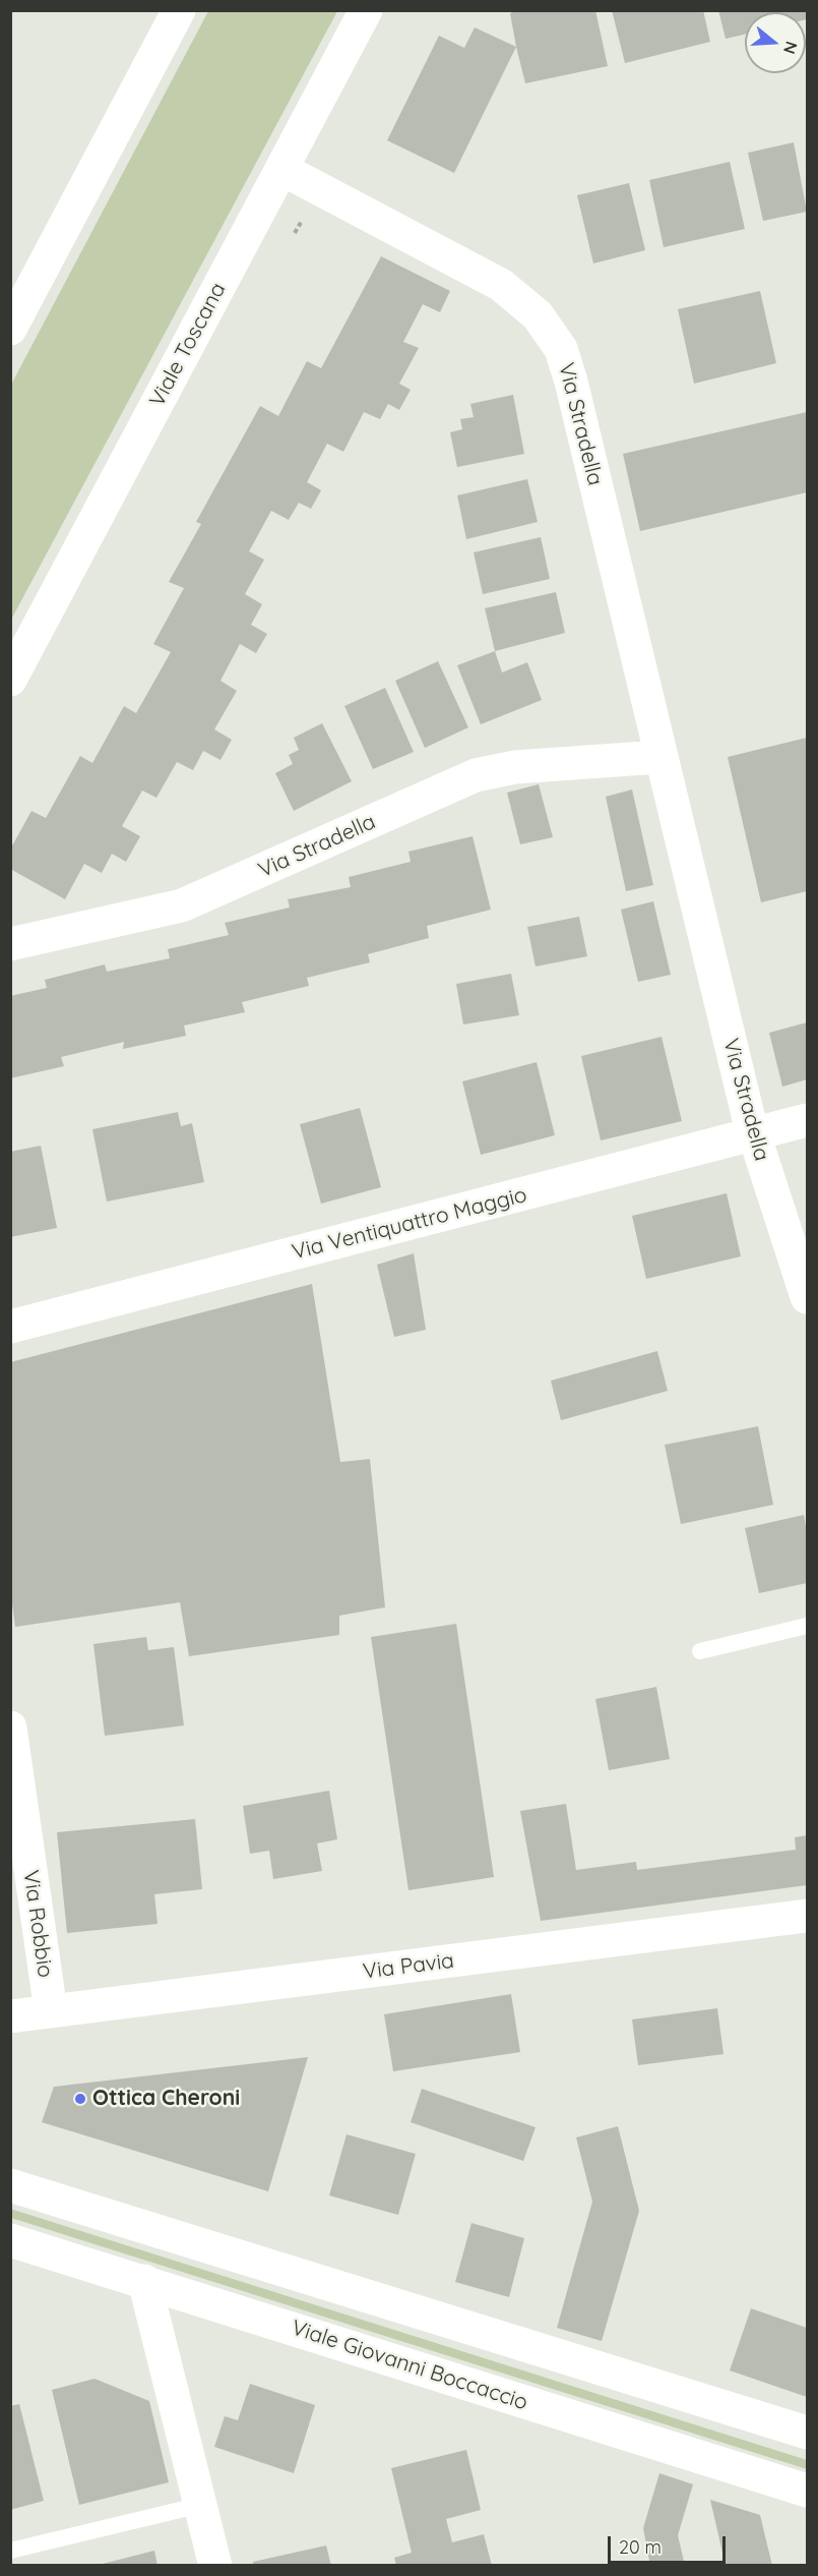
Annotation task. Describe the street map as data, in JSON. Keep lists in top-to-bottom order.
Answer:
{
  "streets": {
    "street": [
      "Viale Toscana",
      "Via Stradella",
      "Via Ventiquattro Maggio",
      "Via Robbio",
      "Via Pavia",
      "Viale Giovanni Boccaccio"
    ]
  },
  "crossings": [
    ["Viale Toscana", "Via Stradella"],
    ["Via Stradella", "Via Ventiquattro Maggio"],
    ["Via Robbio", "Via Pavia"]
  ],
  "places": ["Ottica Cheroni"],
  "scale_bar": "20 m",
  "north": "right"
}
